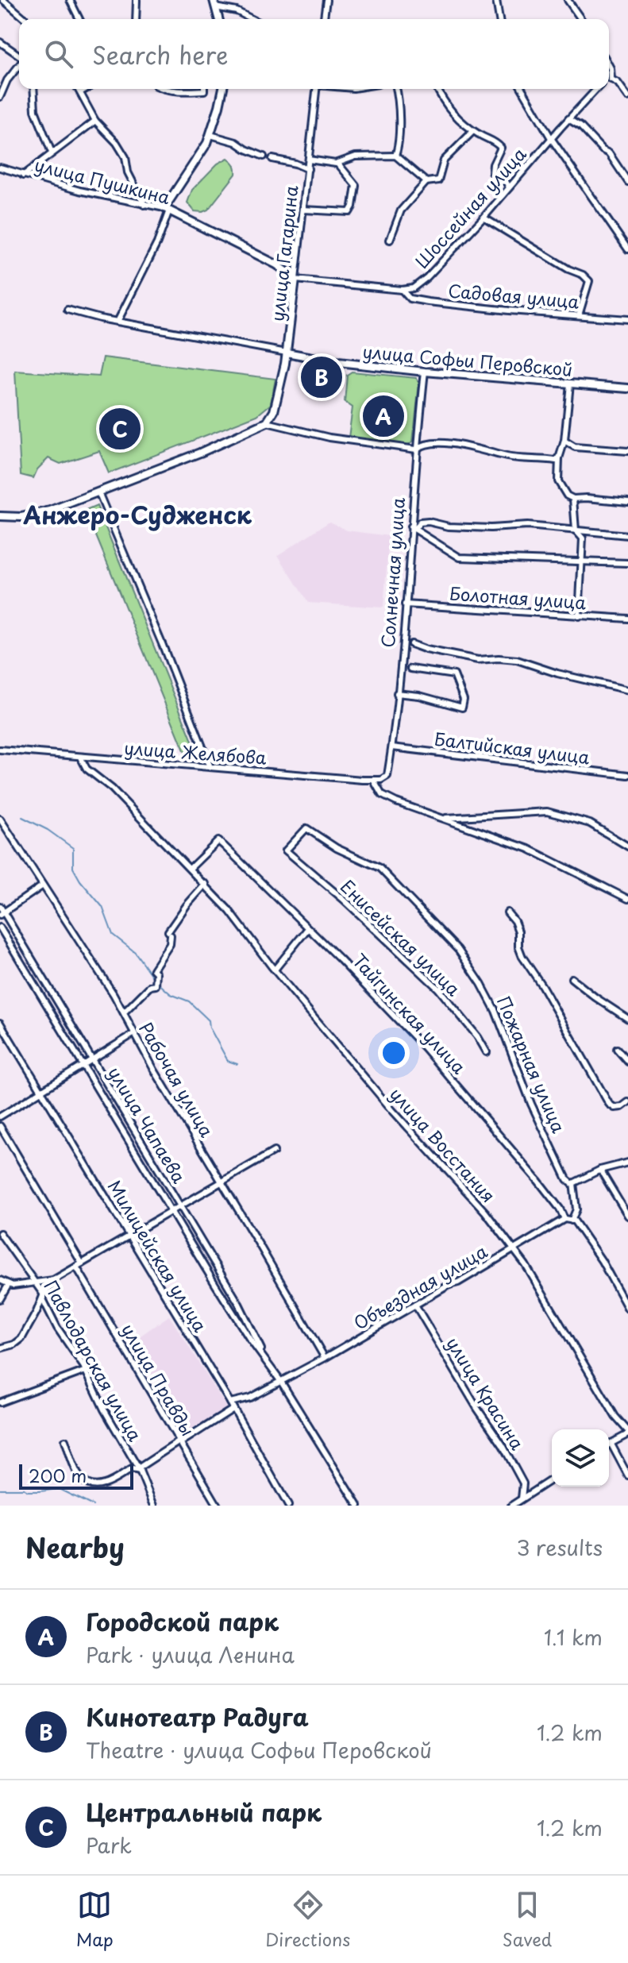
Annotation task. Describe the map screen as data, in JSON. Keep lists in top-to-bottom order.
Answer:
{
  "streets": {
    "main road": ["улица Пушкина", "улица Гагарина", "улица Софьи Перовской"],
    "street": [
      "Шоссейная улица",
      "Садовая улица",
      "Солнечная улица",
      "Болотная улица",
      "Балтийская улица",
      "улица Желябова",
      "Енисейская улица",
      "Тайгинская улица",
      "Пожарная улица",
      "Рабочая улица",
      "улица Чапаева",
      "улица Восстания",
      "Милицейская улица",
      "Объездная улица",
      "Павлодарская улица",
      "улица Правды",
      "улица Красина"
    ]
  },
  "crossings": [
    ["улица Пушкина", "улица Гагарина"],
    ["Шоссейная улица", "Садовая улица"],
    ["улица Гагарина", "улица Софьи Перовской"],
    ["улица Софьи Перовской", "Солнечная улица"],
    ["Солнечная улица", "Болотная улица"],
    ["Солнечная улица", "Балтийская улица"],
    ["Солнечная улица", "улица Желябова"],
    ["улица Желябова", "улица Восстания"],
    ["Енисейская улица", "Пожарная улица"],
    ["Тайгинская улица", "улица Восстания"],
    ["Тайгинская улица", "Объездная улица"],
    ["Рабочая улица", "Объездная улица"],
    ["улица Чапаева", "Объездная улица"],
    ["улица Восстания", "Объездная улица"],
    ["Милицейская улица", "Объездная улица"],
    ["Объездная улица", "улица Красина"]
  ],
  "districts": ["Анжеро-Судженск"],
  "scale_bar": "200 m",
  "page": {
    "search": "Search here",
    "pins": ["B", "A", "C"],
    "scale": "200 m",
    "heading": ["Nearby", "3 results"],
    "list": [
      {
        "mark": "A",
        "name": "Городской парк",
        "note": "Park · улица Ленина",
        "value": "1.1 km"
      },
      {
        "mark": "B",
        "name": "Кинотеатр Радуга",
        "note": "Theatre · улица Софьи Перовской",
        "value": "1.2 km"
      },
      {
        "mark": "C",
        "name": "Центральный парк",
        "note": "Park",
        "value": "1.2 km"
      }
    ],
    "nav": ["Map", "Directions", "Saved"]
  }
}
